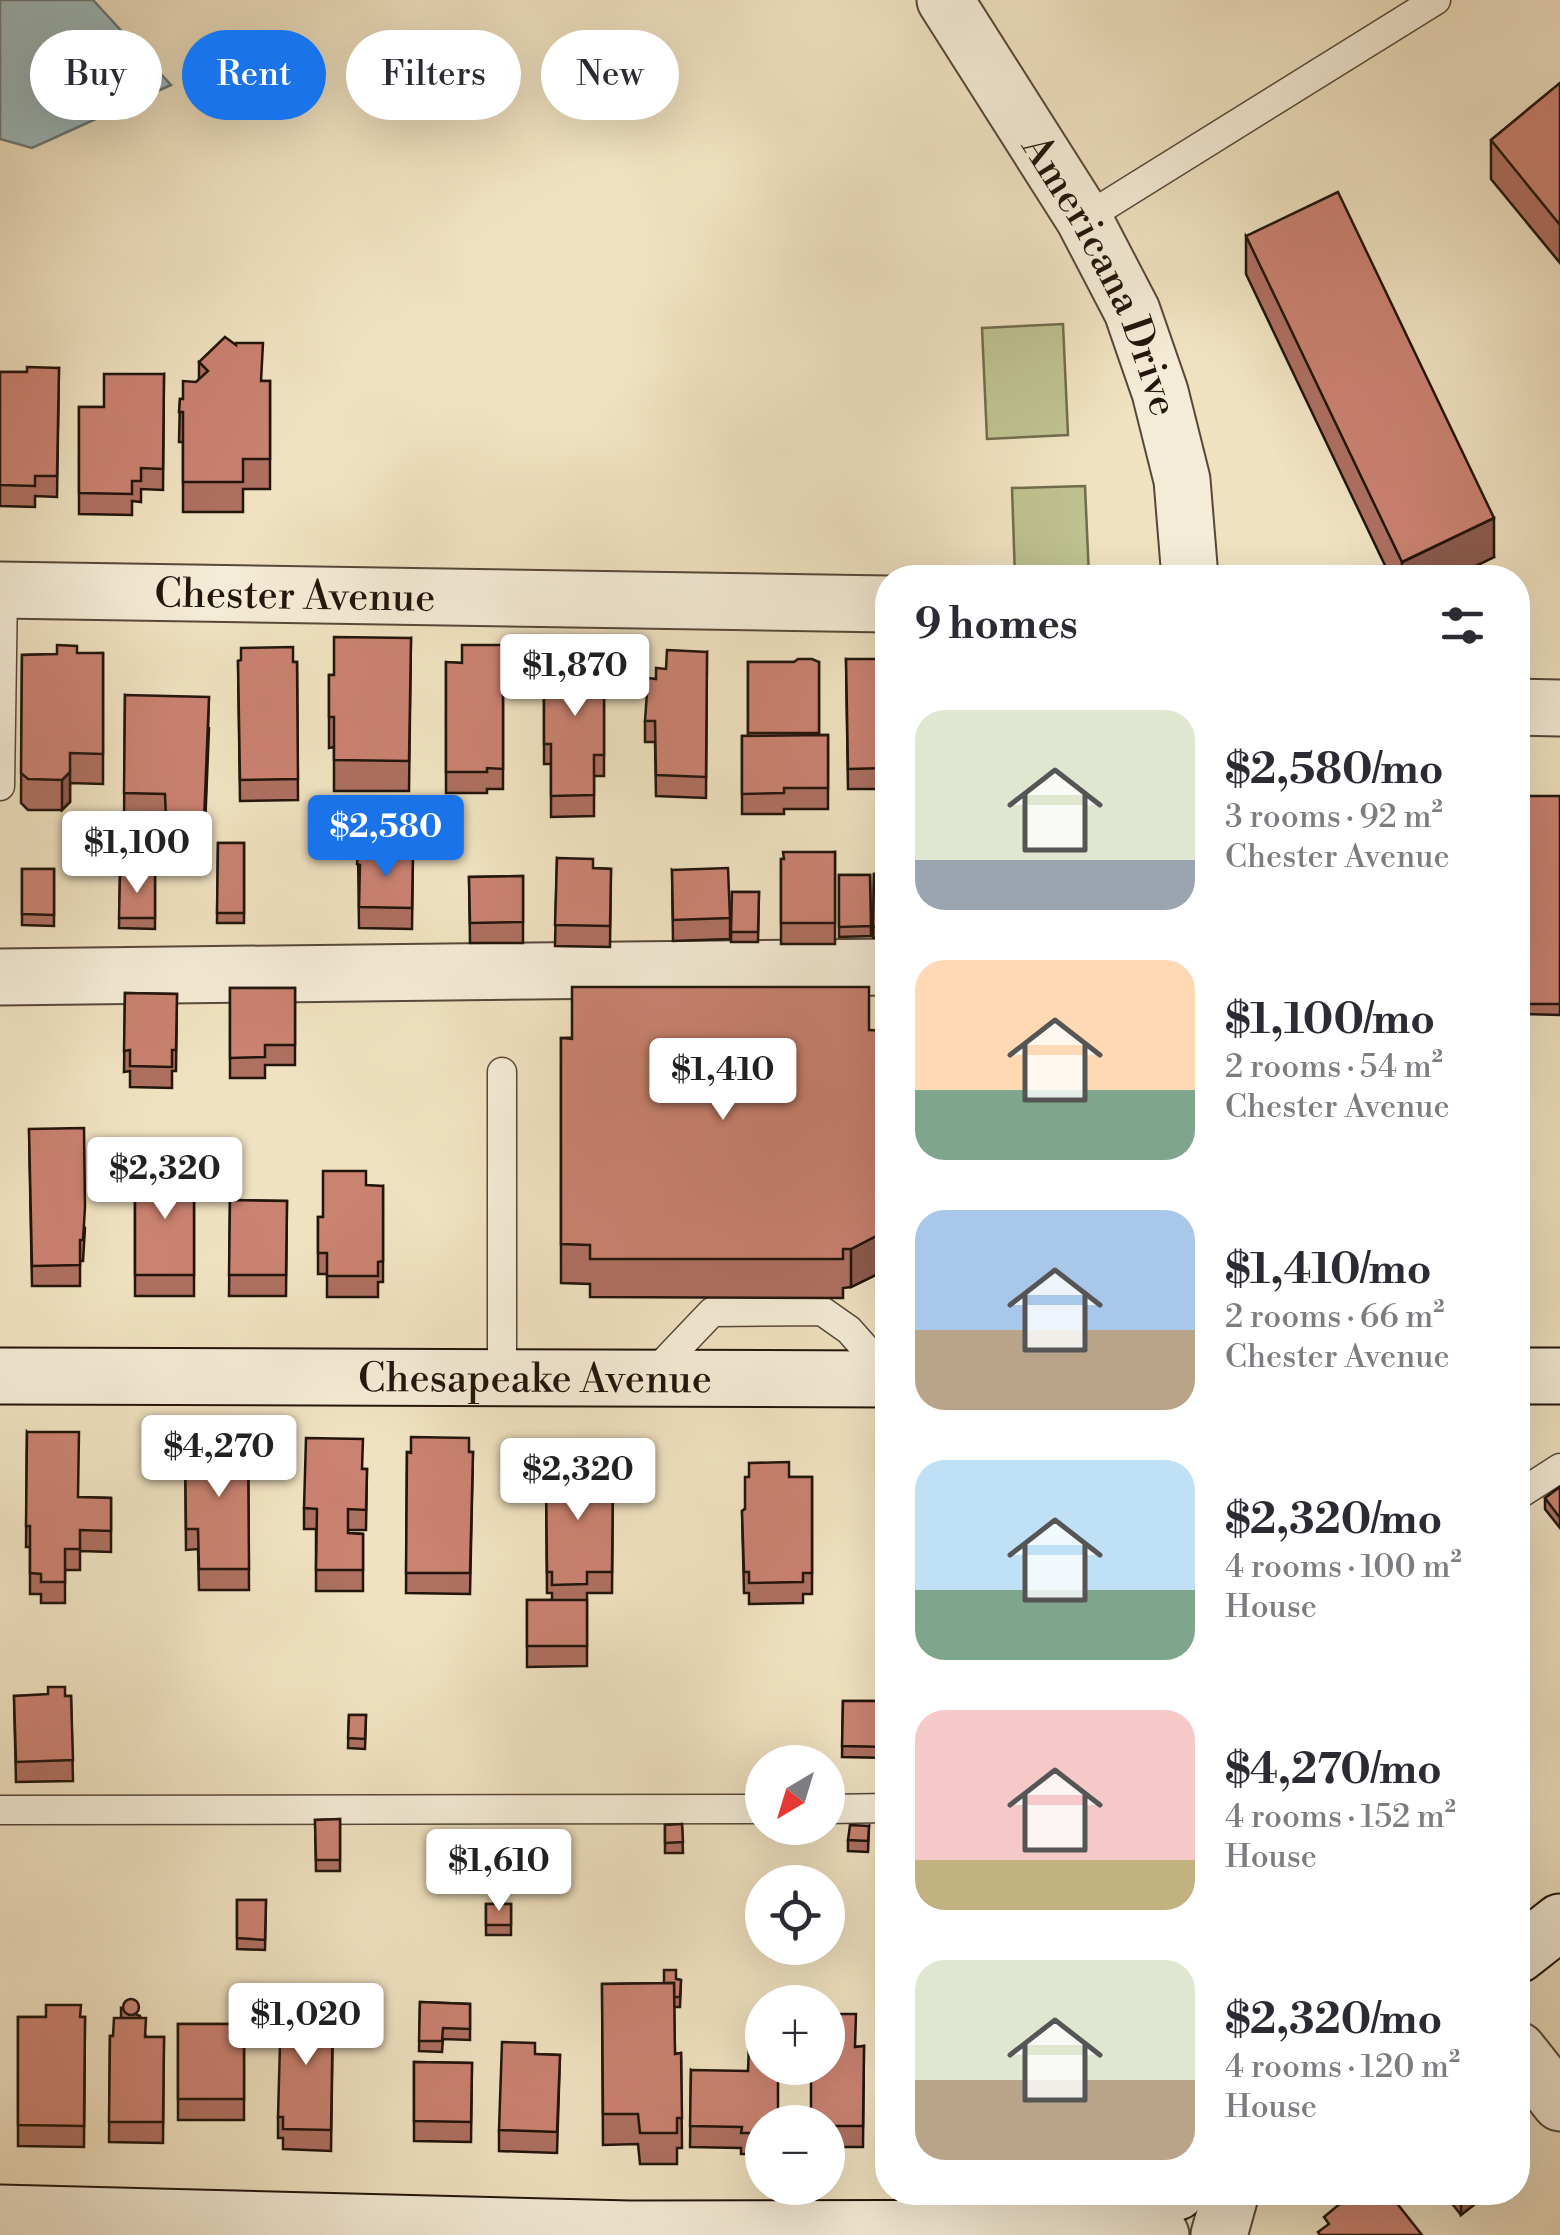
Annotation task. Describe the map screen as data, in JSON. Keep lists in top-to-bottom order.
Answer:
{
  "streets": {
    "street": ["Americana Drive", "Chester Avenue", "Chesapeake Avenue"]
  },
  "north": "bottom left",
  "page": {
    "chip": [
      "Buy",
      "Rent",
      "Filters",
      "New"
    ],
    "heading": "9 homes",
    "price": [
      "$1,870",
      "$2,580",
      "$1,100",
      "$1,410",
      "$2,320",
      "$4,270",
      "$2,320",
      "$1,610",
      "$1,020"
    ],
    "list": [
      {
        "name": "$2,580/mo",
        "note": "3 rooms · 92 m² · Chester Avenue"
      },
      {
        "name": "$1,100/mo",
        "note": "2 rooms · 54 m² · Chester Avenue"
      },
      {
        "name": "$1,410/mo",
        "note": "2 rooms · 66 m² · Chester Avenue"
      },
      {
        "name": "$2,320/mo",
        "note": "4 rooms · 100 m² · House"
      },
      {
        "name": "$4,270/mo",
        "note": "4 rooms · 152 m² · House"
      },
      {
        "name": "$2,320/mo",
        "note": "4 rooms · 120 m² · House"
      }
    ],
    "map_buttons": ["+", "−"]
  }
}
